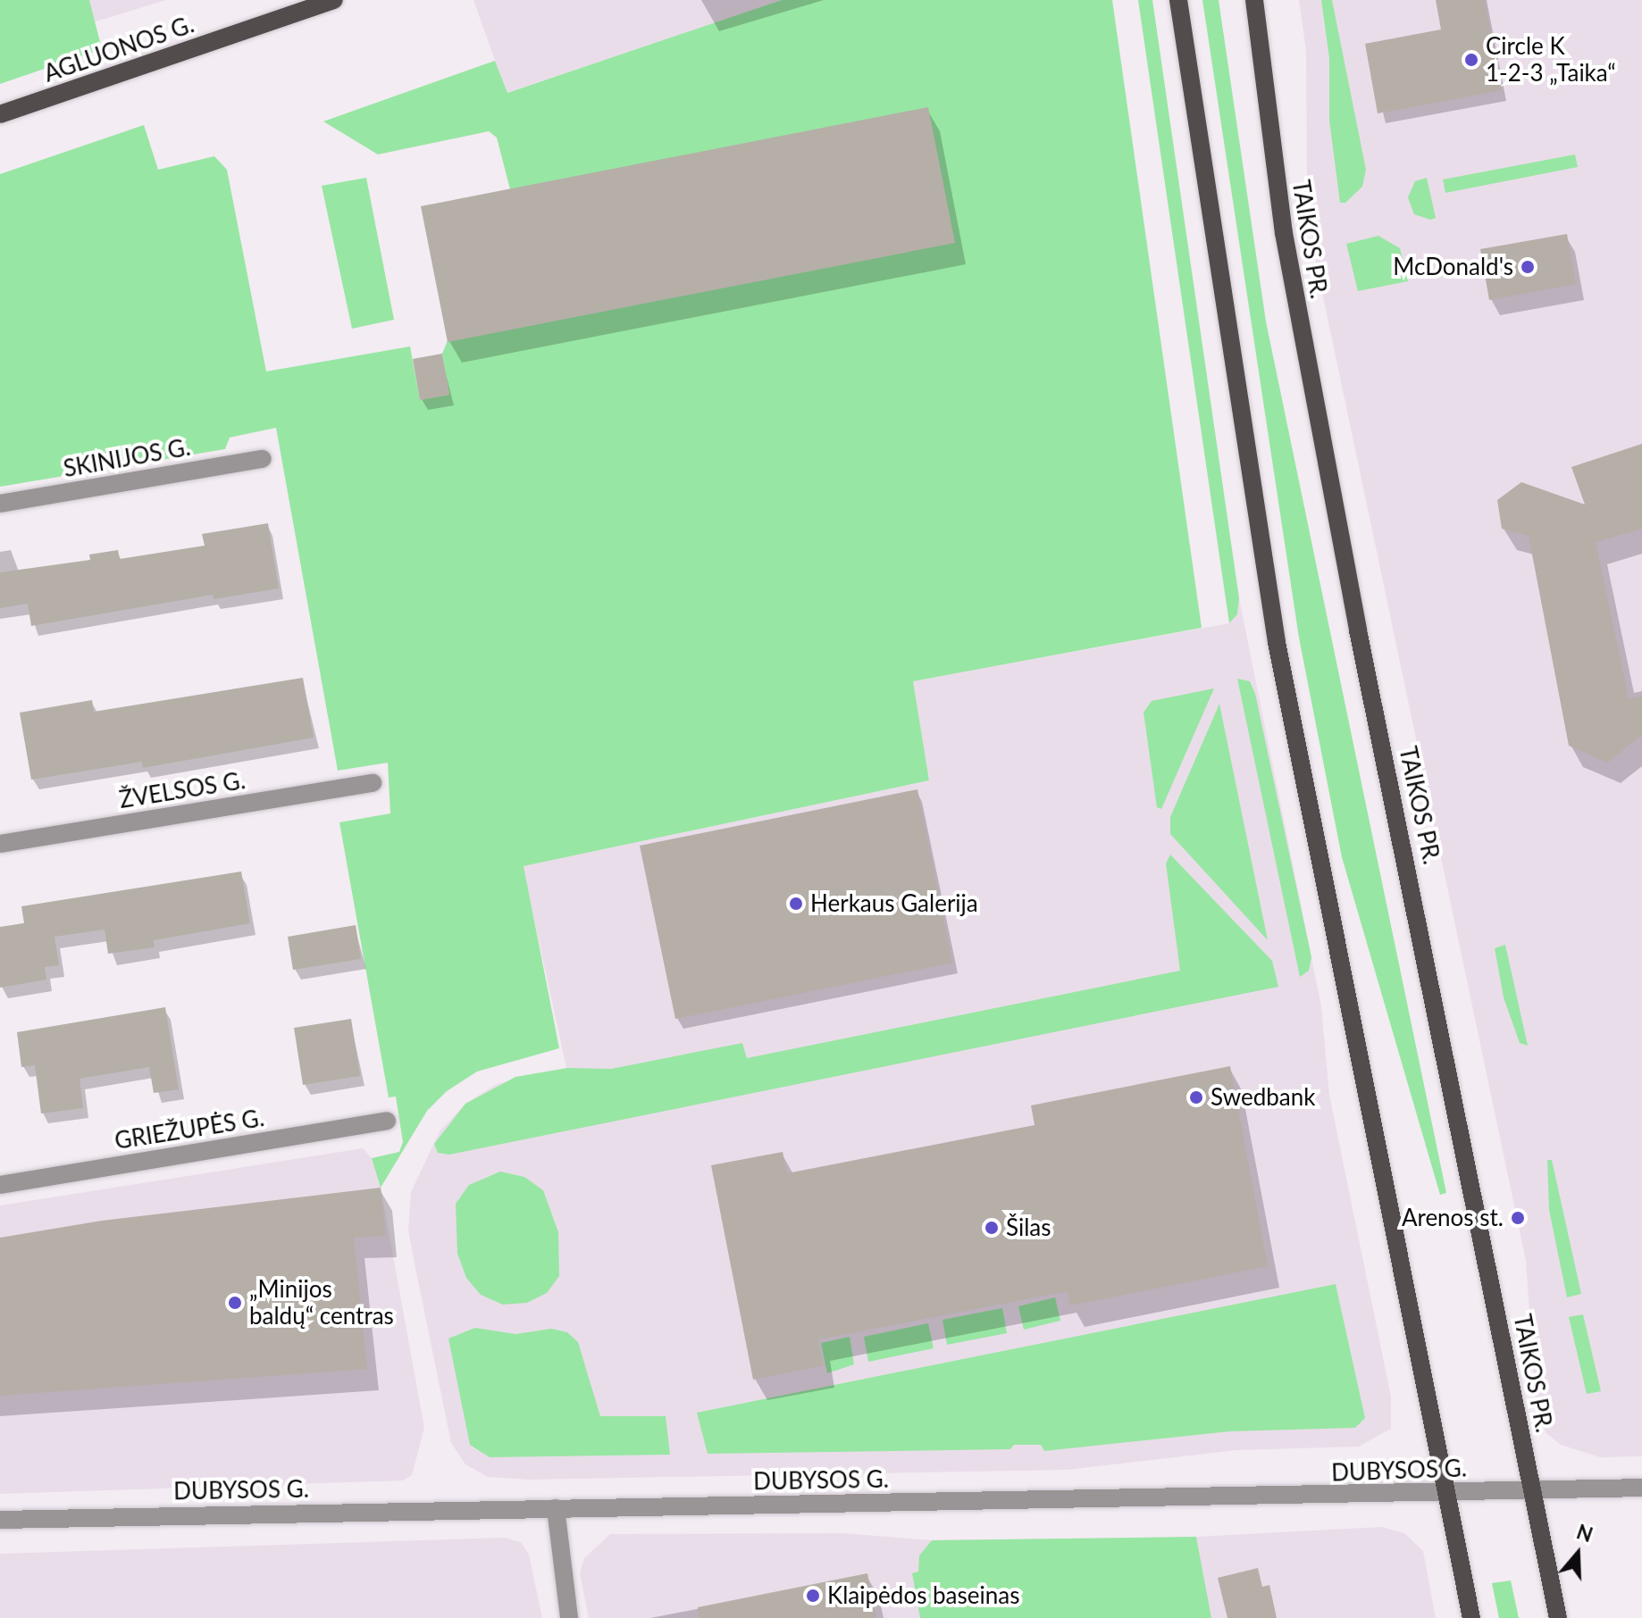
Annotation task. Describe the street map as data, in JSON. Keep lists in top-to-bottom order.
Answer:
{
  "streets": {
    "main road": ["AGLUONOS G.", "TAIKOS PR."],
    "street": [
      "SKINIJOS G.",
      "ŽVELSOS G.",
      "GRIEŽUPĖS G.",
      "DUBYSOS G."
    ]
  },
  "crossings": [
    ["TAIKOS PR.", "DUBYSOS G."]
  ],
  "places": [
    "Circle K 1-2-3 „Taika“",
    "McDonald's",
    "Herkaus Galerija",
    "Swedbank",
    "Arenos st.",
    "Šilas",
    "„Minijos baldų“ centras",
    "Klaipėdos baseinas"
  ],
  "north": "top"
}
